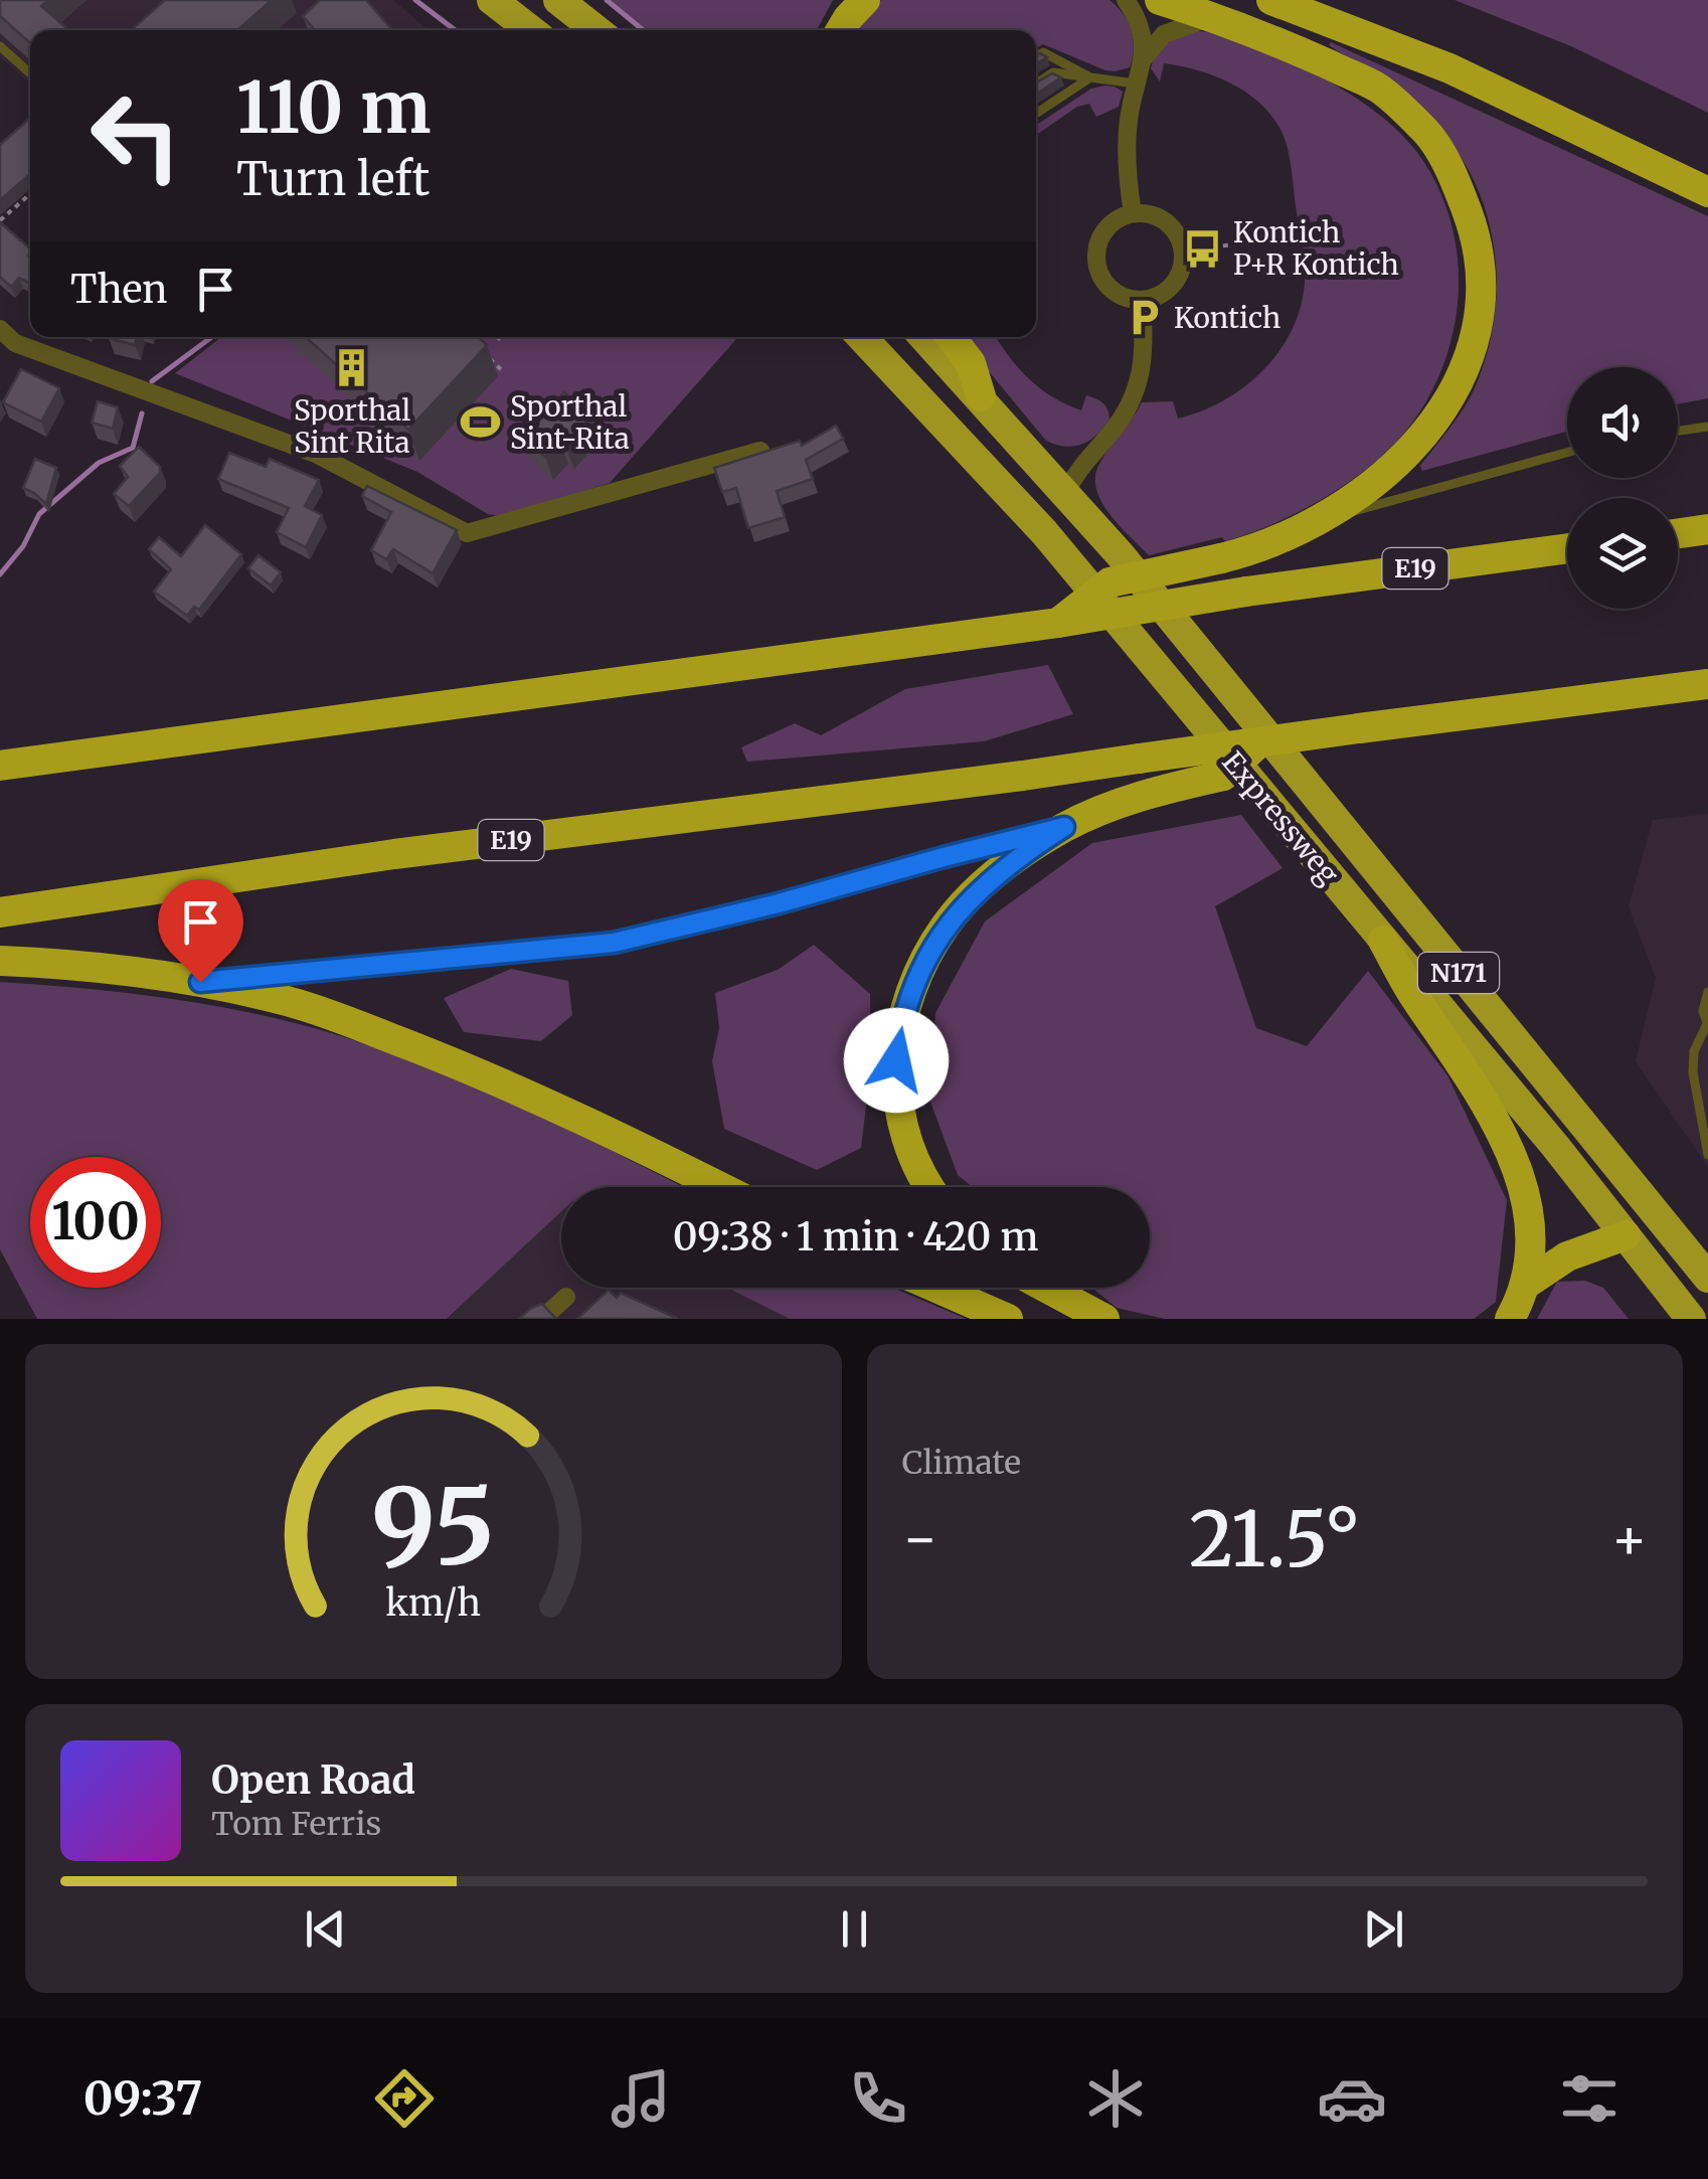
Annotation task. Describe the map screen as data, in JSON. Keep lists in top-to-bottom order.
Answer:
{
  "streets": {
    "highway": ["E19", "Expressweg", "N171"]
  },
  "places": {
    "bus stop": ["Kontich P+R Kontich"],
    "parking": ["Kontich"],
    "building": ["Sporthal Sint Rita"],
    "sports": ["Sporthal Sint-Rita"]
  },
  "page": {
    "turn": ["110 m", "Turn left"],
    "then": "Then",
    "limit": "100",
    "trip": "09:38 · 1 min · 420 m",
    "tile": "Climate",
    "heat": ["−", "21.5°", "+"],
    "song": ["Open Road", "Tom Ferris"],
    "tabs": "09:37",
    "gauge": ["95", "km/h"]
  }
}
